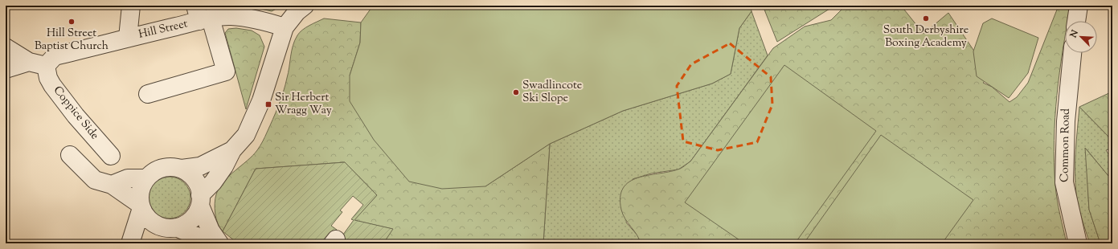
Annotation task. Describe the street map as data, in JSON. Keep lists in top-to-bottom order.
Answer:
{
  "streets": {
    "street": ["Hill Street", "Coppice Side", "Common Road"]
  },
  "crossings": [
    ["Hill Street", "Coppice Side"]
  ],
  "places": {
    "other": ["South Derbyshire Boxing Academy", "Hill Street Baptist Church", "Swadlincote Ski Slope"],
    "transit": ["Sir Herbert Wragg Way"]
  },
  "north": "top left"
}
